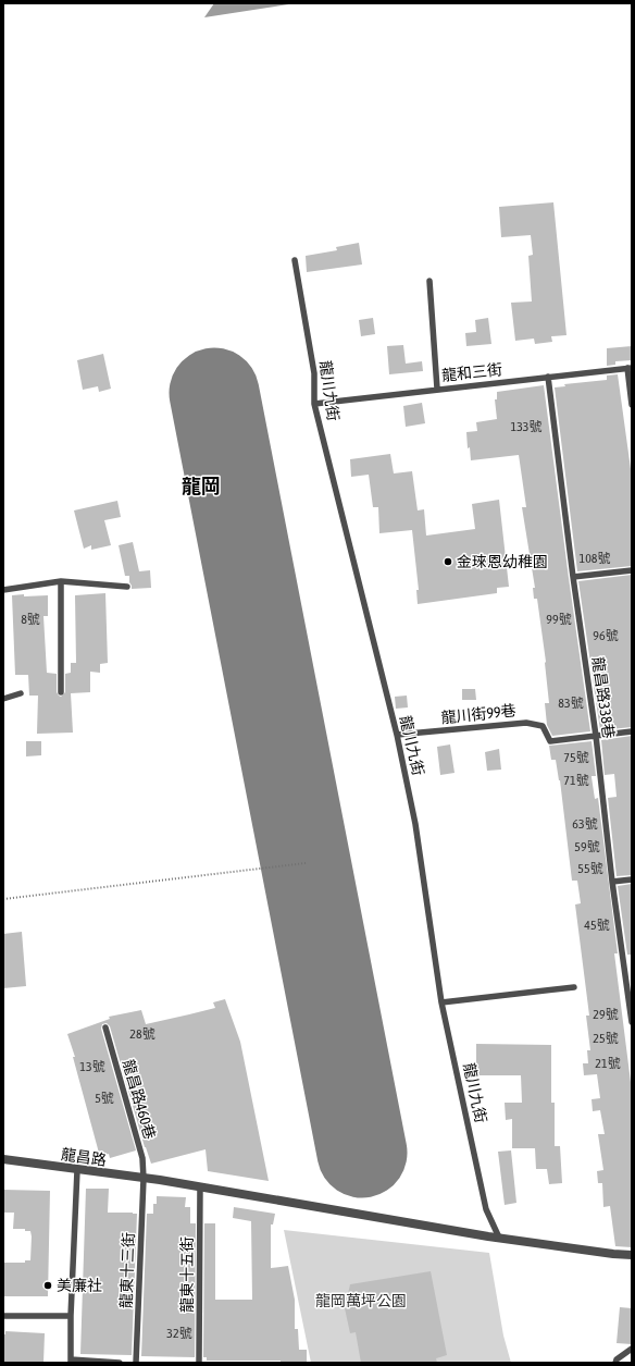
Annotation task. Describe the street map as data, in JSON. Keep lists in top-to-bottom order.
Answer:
{
  "streets": {
    "street": ["龍昌路"],
    "lane": [
      "龍和三街",
      "龍川九街",
      "龍昌路338巷",
      "龍川街99巷",
      "龍昌路460巷",
      "龍東十三街",
      "龍東十五街"
    ]
  },
  "crossings": [
    ["龍和三街", "龍川九街"],
    ["龍和三街", "龍昌路338巷"],
    ["龍川九街", "龍川街99巷"],
    ["龍川九街", "龍昌路"],
    ["龍昌路338巷", "龍川街99巷"],
    ["龍昌路460巷", "龍昌路"],
    ["龍昌路460巷", "龍東十三街"],
    ["龍昌路", "龍東十三街"],
    ["龍昌路", "龍東十五街"]
  ],
  "districts": ["龍岡"],
  "parks": ["龍岡萬坪公園"],
  "places": ["金琜恩幼稚園", "美廉社"],
  "house_numbers": [
    "133號",
    "108號",
    "8號",
    "99號",
    "96號",
    "83號",
    "75號",
    "71號",
    "63號",
    "59號",
    "55號",
    "45號",
    "29號",
    "28號",
    "25號",
    "21號",
    "13號",
    "5號",
    "32號"
  ]
}
